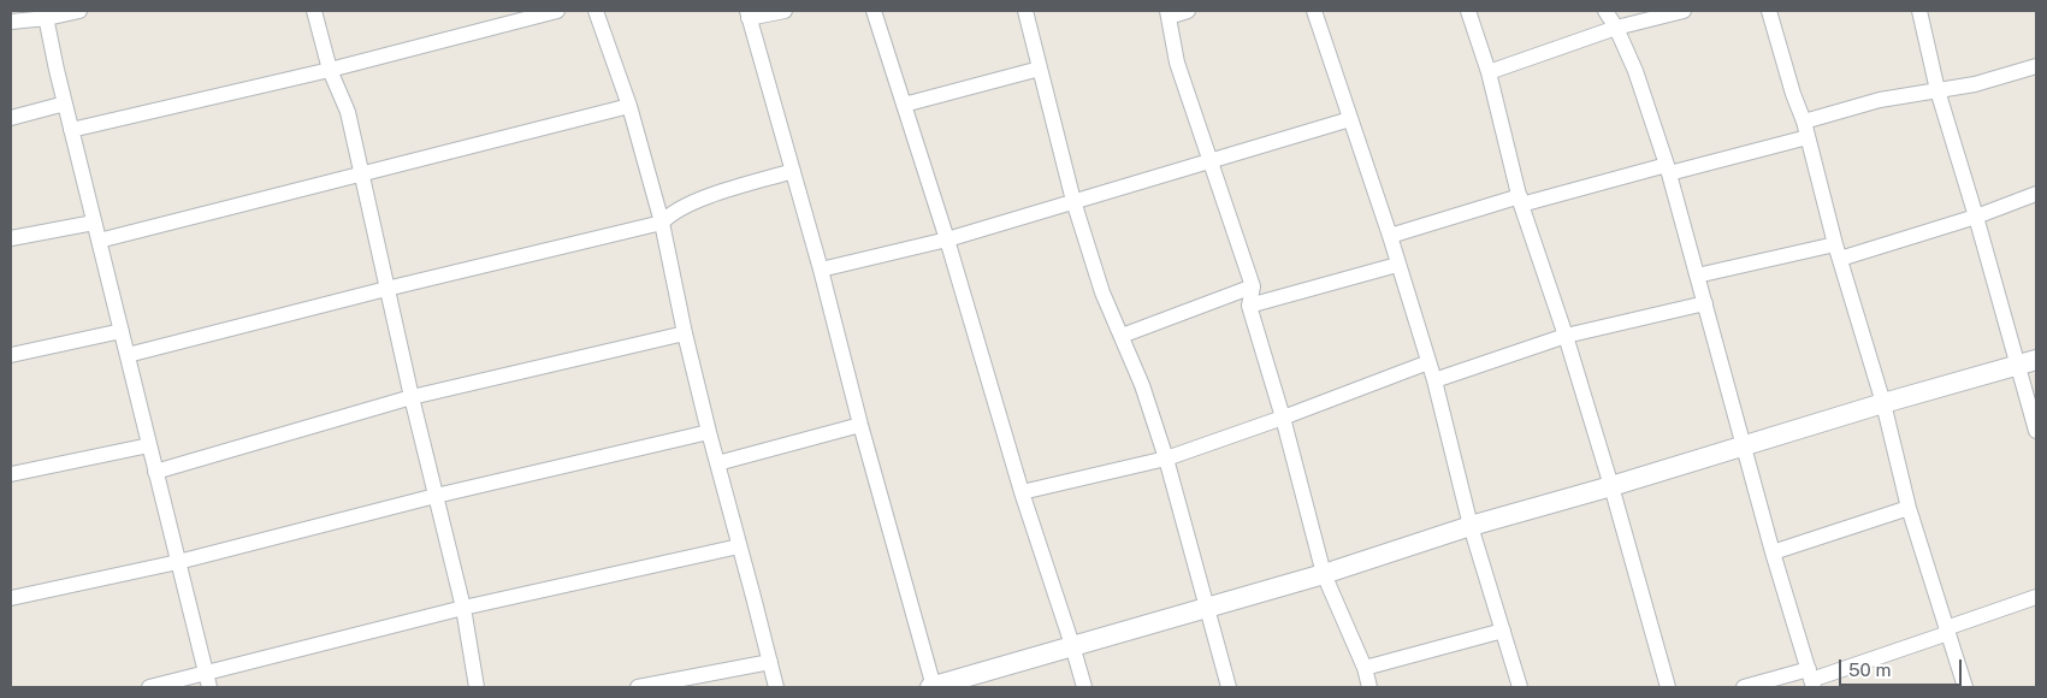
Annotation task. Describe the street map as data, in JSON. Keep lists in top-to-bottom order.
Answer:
{
  "scale_bar": "50 m"
}
